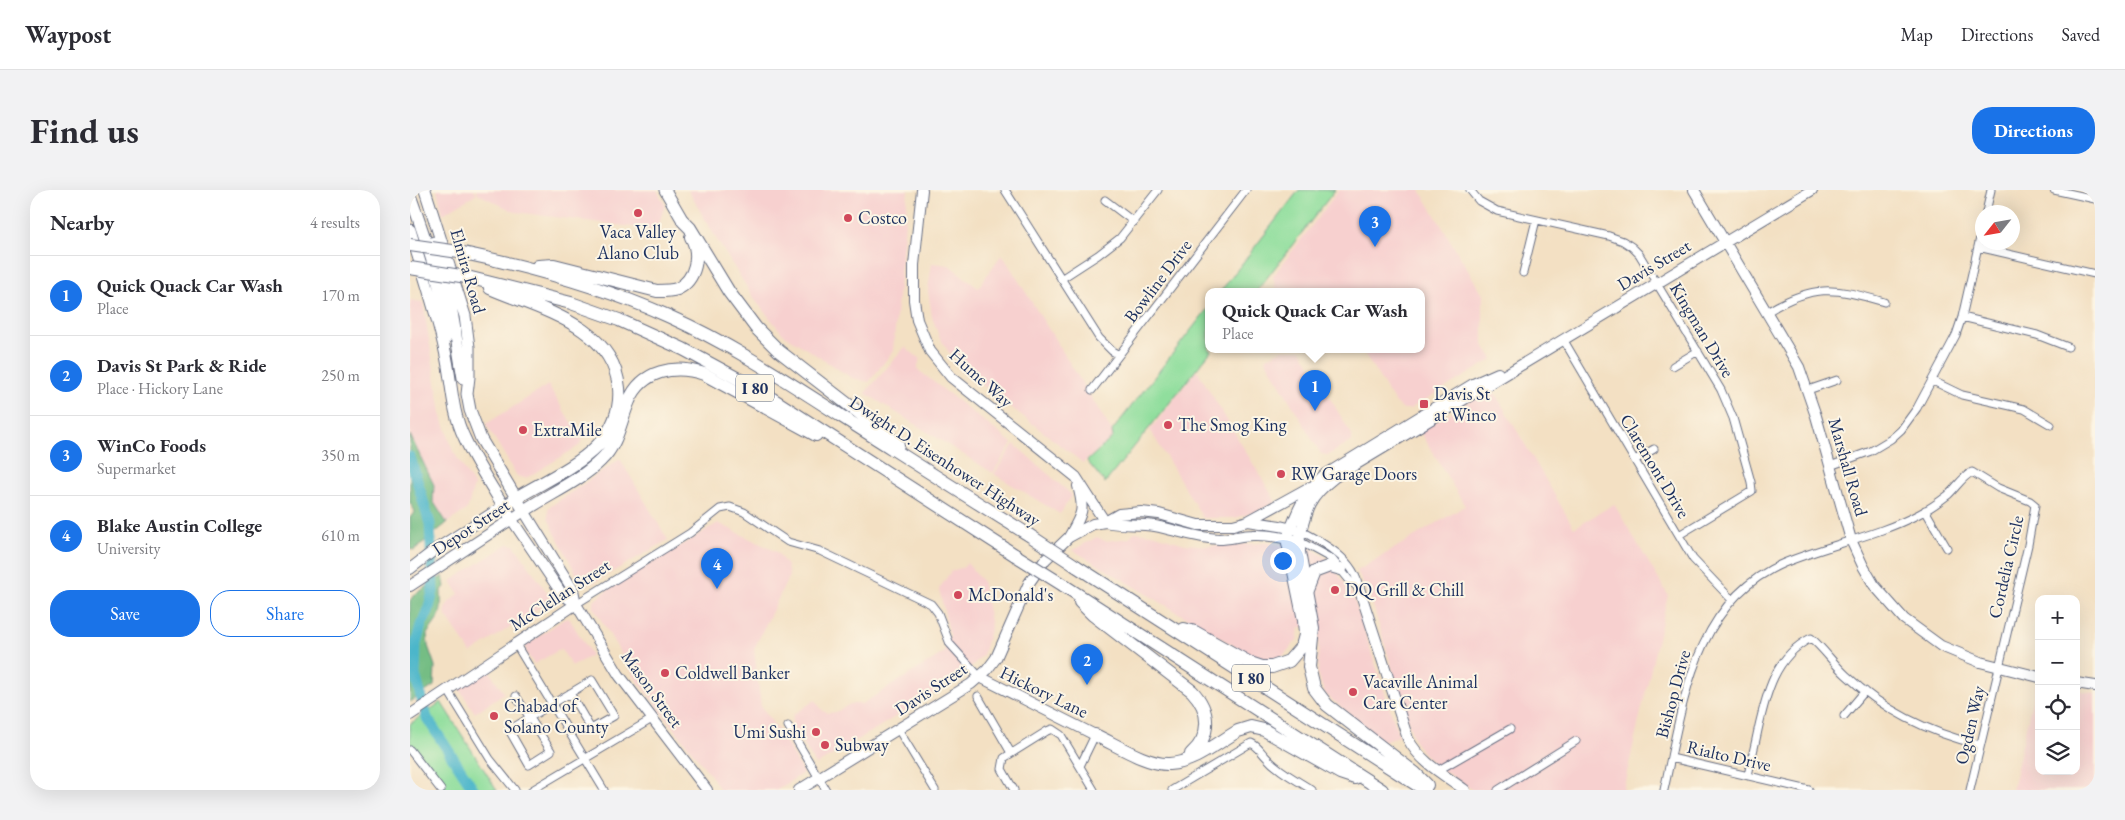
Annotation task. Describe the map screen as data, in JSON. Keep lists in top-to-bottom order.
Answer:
{
  "streets": {
    "highway": ["I 80", "Dwight D. Eisenhower Highway"],
    "main road": ["Elmira Road"],
    "street": [
      "Davis Street",
      "Bowline Drive",
      "Kingman Drive",
      "Hume Way",
      "Claremont Drive",
      "Marshall Road",
      "Depot Street",
      "Cordelia Circle",
      "McClellan Street",
      "Mason Street",
      "Hickory Lane",
      "Bishop Drive",
      "Ogden Way",
      "Rialto Drive"
    ]
  },
  "crossings": [
    ["Davis Street", "Kingman Drive"],
    ["Davis Street", "Hume Way"],
    ["Davis Street", "Claremont Drive"],
    ["Davis Street", "Marshall Road"],
    ["Davis Street", "McClellan Street"],
    ["Davis Street", "Hickory Lane"],
    ["Elmira Road", "Depot Street"],
    ["Elmira Road", "Mason Street"],
    ["Kingman Drive", "Claremont Drive"],
    ["Claremont Drive", "Bishop Drive"],
    ["Marshall Road", "Cordelia Circle"],
    ["Marshall Road", "Bishop Drive"],
    ["Marshall Road", "Ogden Way"],
    ["Depot Street", "Mason Street"],
    ["Cordelia Circle", "Bishop Drive"],
    ["Cordelia Circle", "Ogden Way"],
    ["McClellan Street", "Mason Street"],
    ["McClellan Street", "Hickory Lane"],
    ["Bishop Drive", "Rialto Drive"]
  ],
  "places": {
    "other": [
      "Vaca Valley Alano Club",
      "Costco",
      "The Smog King",
      "ExtraMile",
      "RW Garage Doors",
      "DQ Grill & Chill",
      "McDonald's",
      "Coldwell Banker",
      "Vacaville Animal Care Center",
      "Chabad of Solano County",
      "Umi Sushi",
      "Subway"
    ],
    "transit": ["Davis St at Winco"]
  },
  "north": "bottom left",
  "page": {
    "header": "Waypost",
    "nav": ["Map", "Directions", "Saved"],
    "buttons": [
      "Directions",
      ["Save", "Share"]
    ],
    "title": "Find us",
    "heading": ["Nearby", "4 results"],
    "pins": [
      "3",
      "1",
      "4",
      "2"
    ],
    "list": [
      {
        "mark": "1",
        "name": "Quick Quack Car Wash",
        "note": "Place",
        "value": "170 m"
      },
      {
        "mark": "2",
        "name": "Davis St Park & Ride",
        "note": "Place · Hickory Lane",
        "value": "250 m"
      },
      {
        "mark": "3",
        "name": "WinCo Foods",
        "note": "Supermarket",
        "value": "350 m"
      },
      {
        "mark": "4",
        "name": "Blake Austin College",
        "note": "University",
        "value": "610 m"
      }
    ],
    "popup": ["Quick Quack Car Wash", "Place"],
    "map_buttons": ["+", "−"]
  }
}
